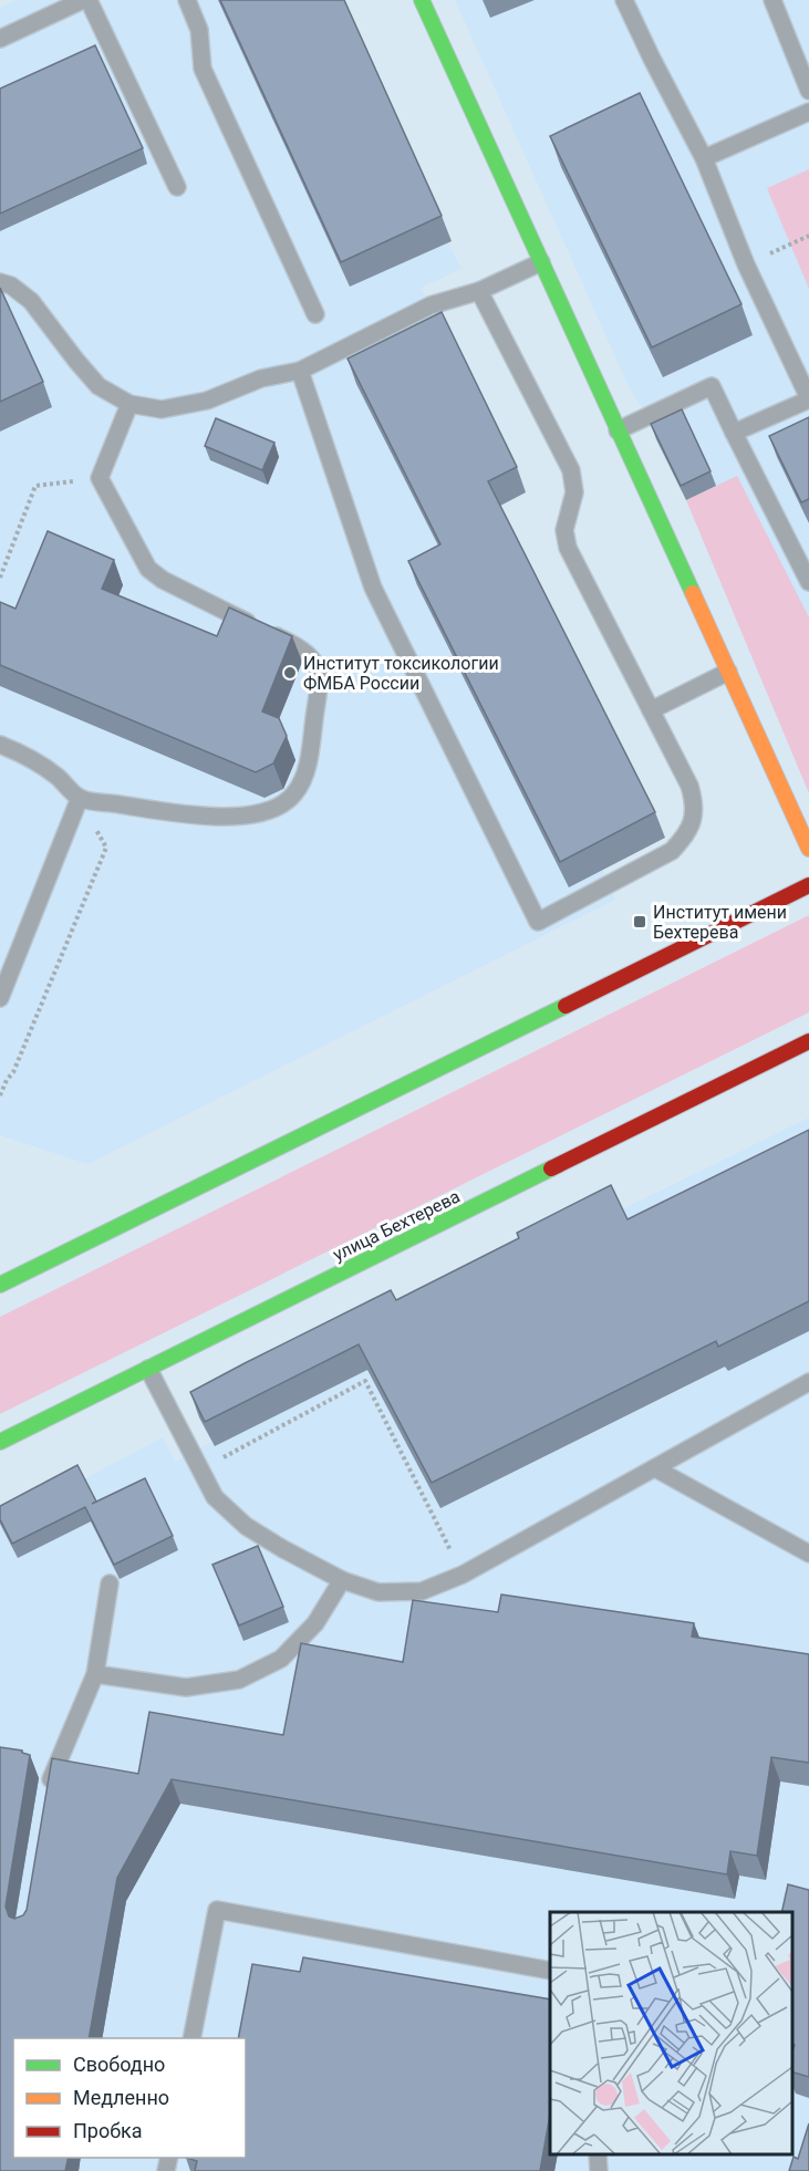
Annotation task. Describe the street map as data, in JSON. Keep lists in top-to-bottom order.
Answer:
{
  "streets": {
    "street": ["улица Бехтерева"]
  },
  "places": {
    "other": ["Институт токсикологии ФМБА России"],
    "transit": ["Институт имени Бехтерева"]
  },
  "legend": ["Свободно", "Медленно", "Пробка"]
}
